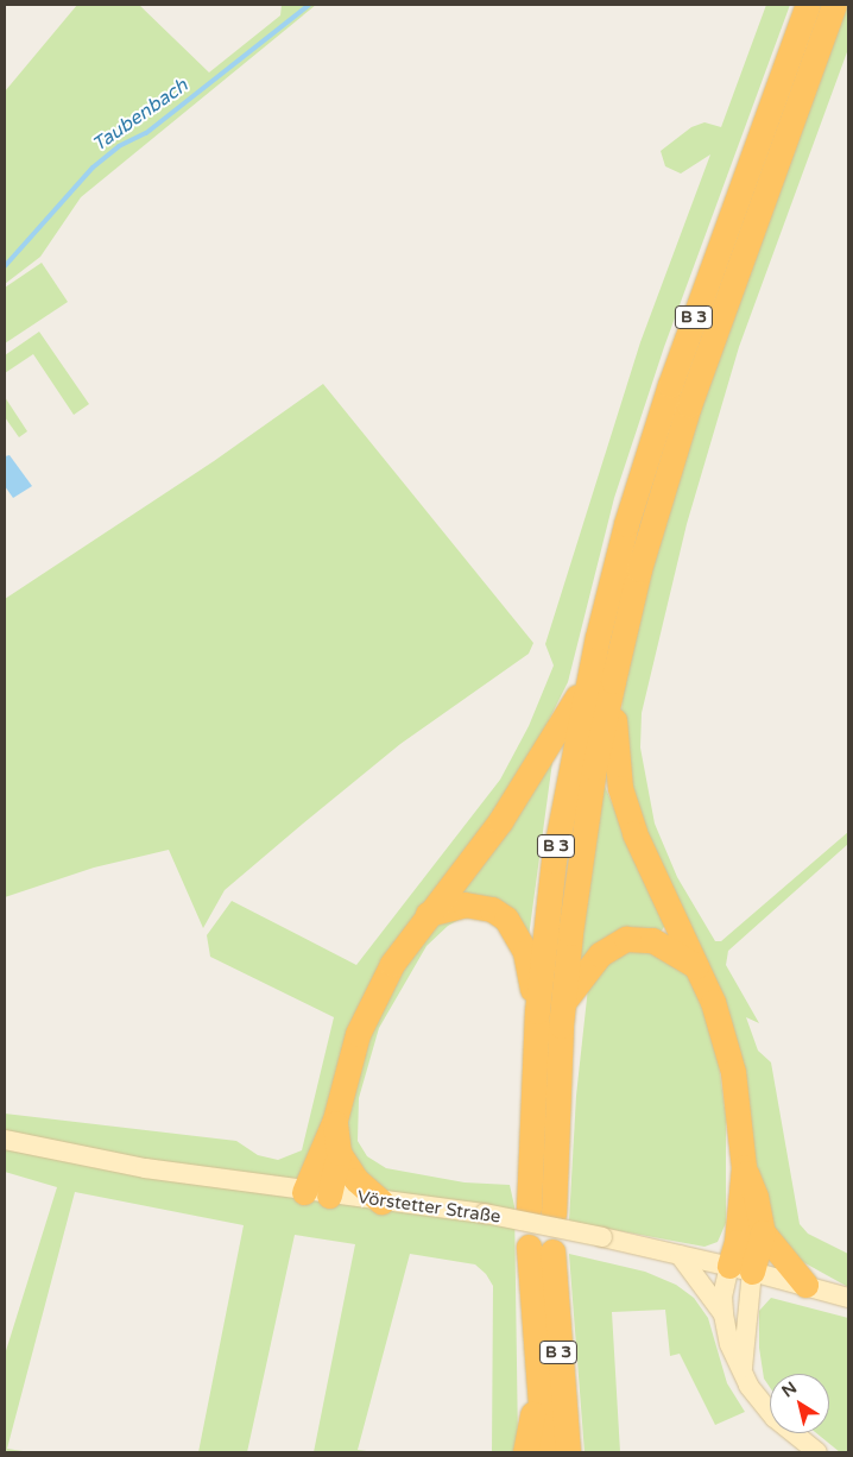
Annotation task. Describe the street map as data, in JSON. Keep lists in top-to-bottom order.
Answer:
{
  "streets": {
    "highway": ["B 3"],
    "street": ["Vörstetter Straße"]
  },
  "water": ["Taubenbach"],
  "north": "top left"
}
